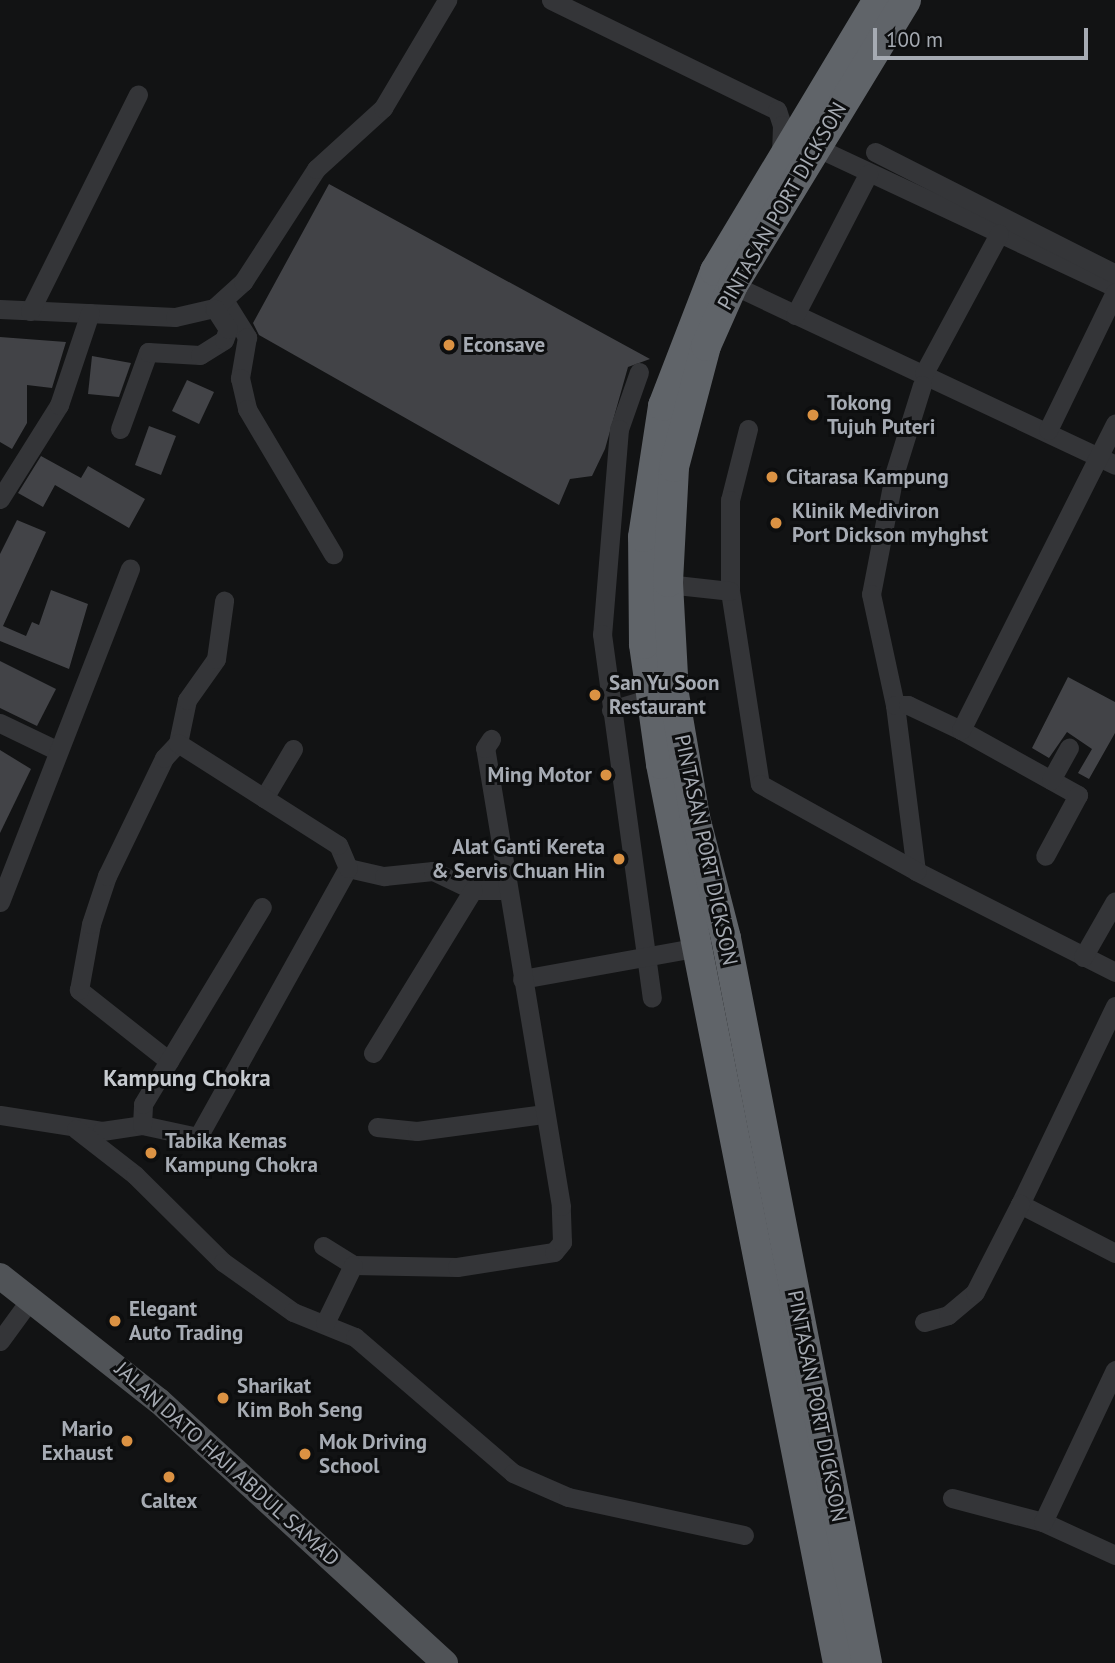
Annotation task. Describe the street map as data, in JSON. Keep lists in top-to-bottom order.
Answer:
{
  "streets": {
    "highway": ["PINTASAN PORT DICKSON"],
    "main road": ["JALAN DATO HAJI ABDUL SAMAD"]
  },
  "districts": ["Kampung Chokra"],
  "places": [
    "Econsave",
    "Tokong Tujuh Puteri",
    "Citarasa Kampung",
    "Klinik Mediviron Port Dickson myhghst",
    "San Yu Soon Restaurant",
    "Ming Motor",
    "Alat Ganti Kereta & Servis Chuan Hin",
    "Tabika Kemas Kampung Chokra",
    "Elegant Auto Trading",
    "Sharikat Kim Boh Seng",
    "Mario Exhaust",
    "Mok Driving School",
    "Caltex"
  ],
  "scale_bar": "100 m"
}
